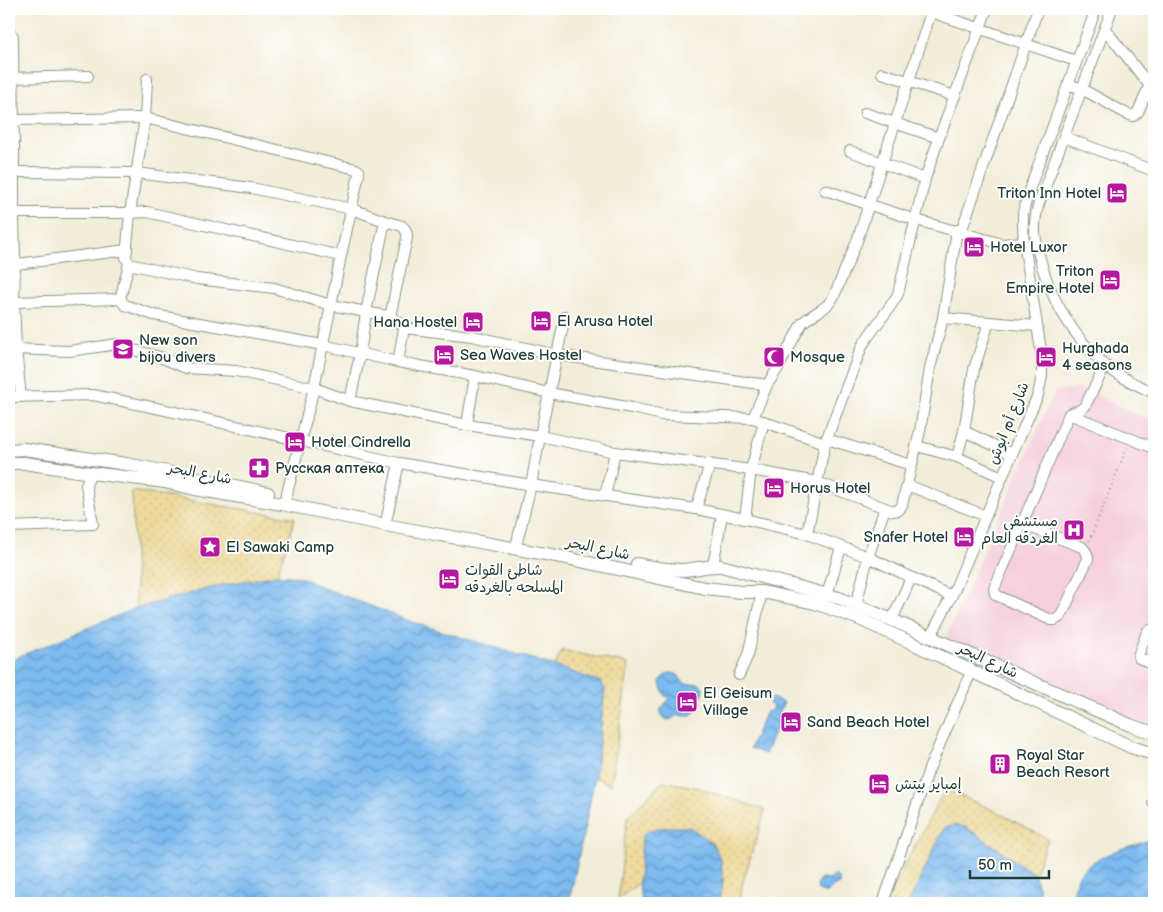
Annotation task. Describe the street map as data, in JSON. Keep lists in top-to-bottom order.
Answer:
{
  "streets": {
    "main road": ["شارع البحر"],
    "street": ["شارع أم ابوش"]
  },
  "crossings": [
    ["شارع أم ابوش", "شارع البحر"]
  ],
  "places": {
    "hotel": [
      "Triton Inn Hotel",
      "Hotel Luxor",
      "Triton Empire Hotel",
      "El Arusa Hotel",
      "Hana Hostel",
      "Sea Waves Hostel",
      "Hurghada 4 seasons",
      "Hotel Cindrella",
      "Horus Hotel",
      "Snafer Hotel",
      "شاطئ القوات المسلحه بالغردقه",
      "El Geisum Village",
      "Sand Beach Hotel",
      "إمباير بيتش"
    ],
    "school or university": ["New son bijou divers"],
    "mosque": ["Mosque"],
    "pharmacy": ["Русская аптека"],
    "hospital": ["مستشفي الغردقه العام"],
    "place": ["El Sawaki Camp"],
    "building": ["Royal Star Beach Resort"]
  },
  "scale_bar": "50 m"
}
